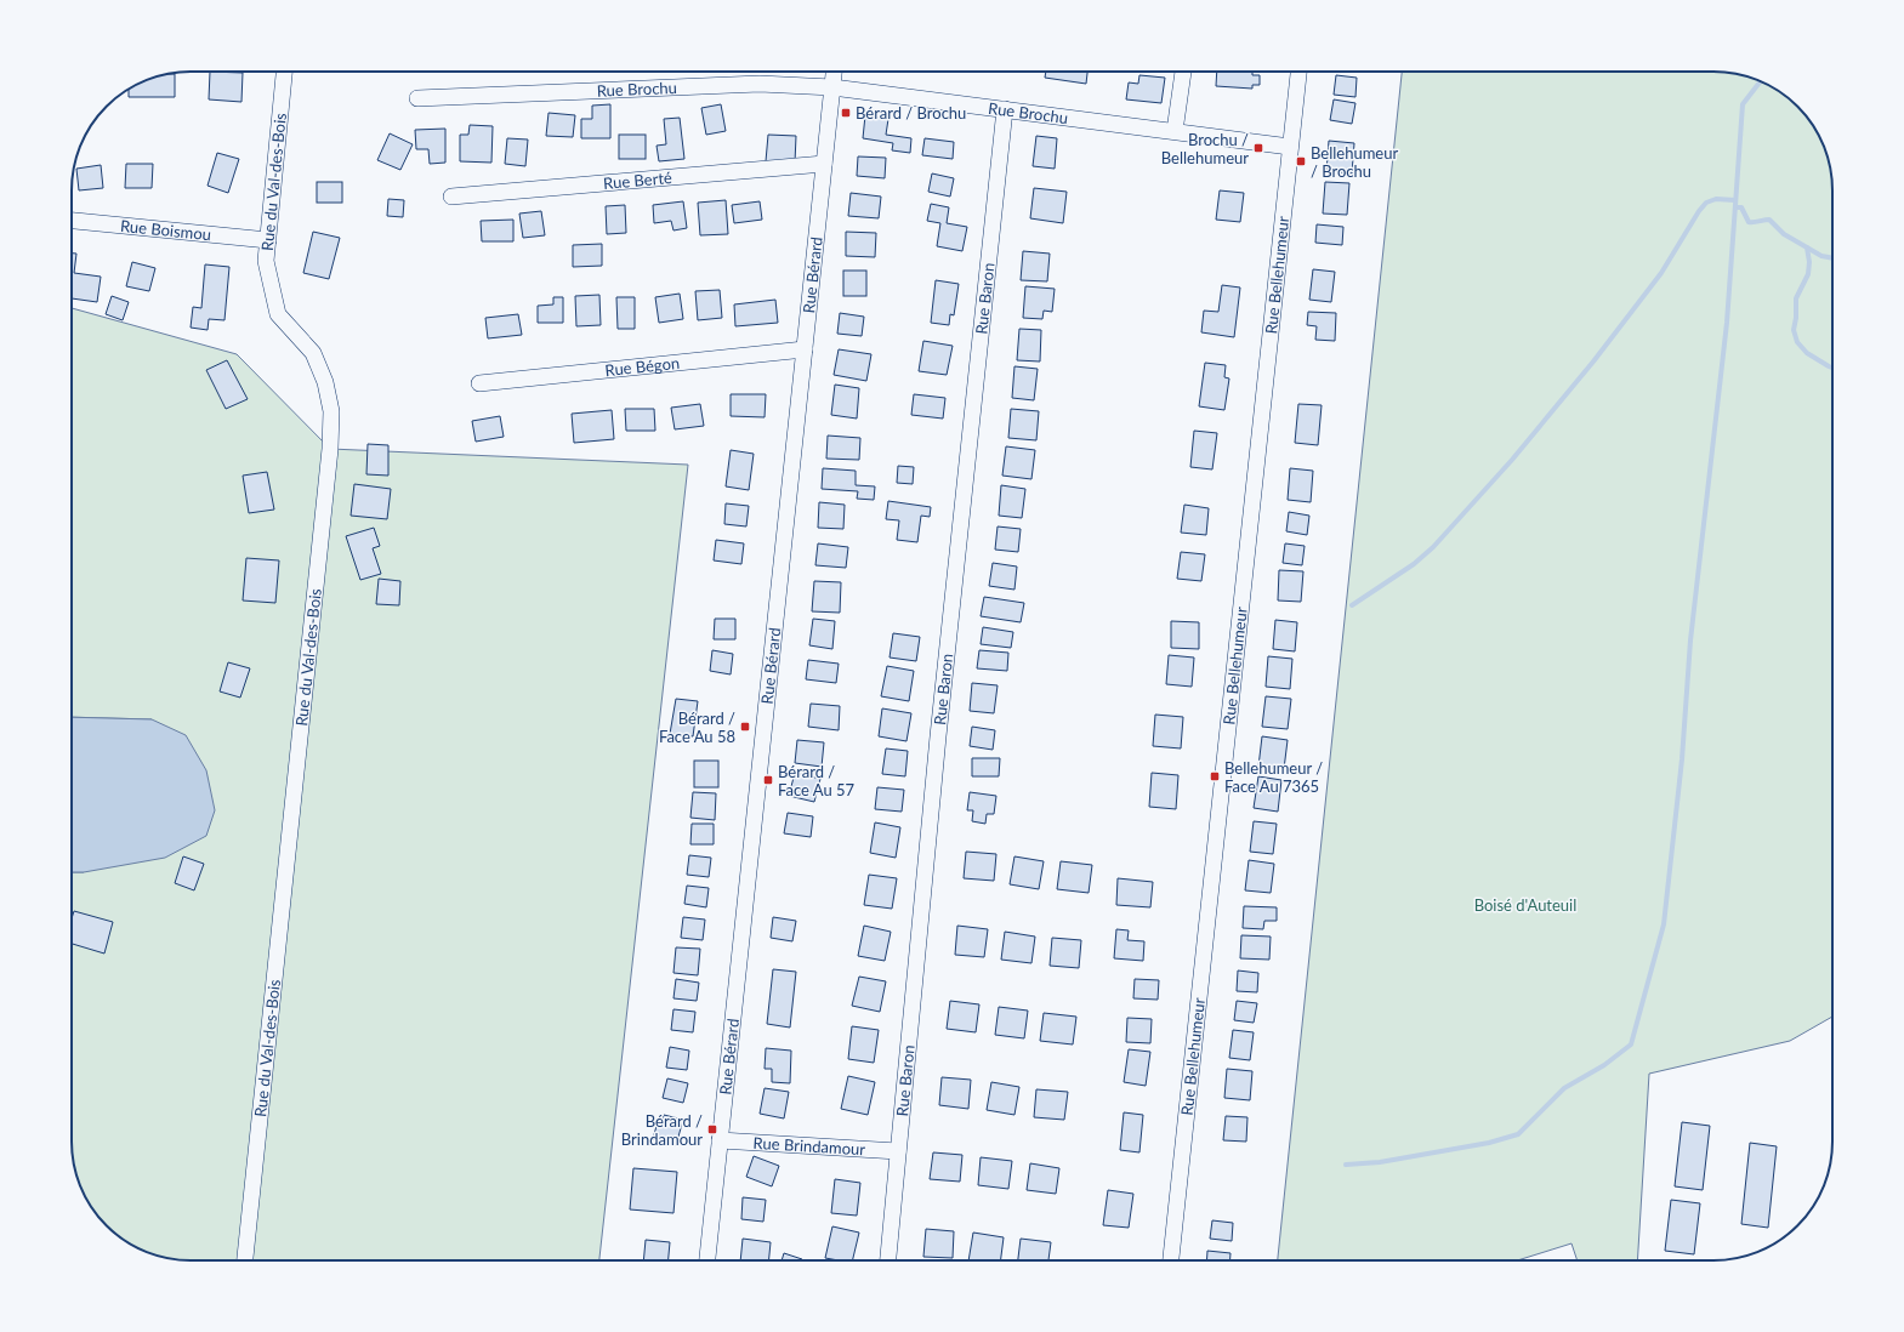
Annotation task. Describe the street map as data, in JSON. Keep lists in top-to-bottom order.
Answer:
{
  "streets": {
    "street": [
      "Rue Brochu",
      "Rue Berté",
      "Rue du Val-des-Bois",
      "Rue Boismou",
      "Rue Bérard",
      "Rue Bellehumeur",
      "Rue Baron",
      "Rue Bégon",
      "Rue Brindamour"
    ]
  },
  "crossings": [
    ["Rue Brochu", "Rue Bérard"],
    ["Rue Brochu", "Rue Bellehumeur"],
    ["Rue Brochu", "Rue Baron"],
    ["Rue Berté", "Rue Bérard"],
    ["Rue du Val-des-Bois", "Rue Boismou"],
    ["Rue Bérard", "Rue Bégon"],
    ["Rue Bérard", "Rue Brindamour"],
    ["Rue Baron", "Rue Brindamour"]
  ],
  "parks": ["Boisé d'Auteuil"],
  "places": {
    "transit": [
      "Bérard / Brochu",
      "Brochu / Bellehumeur",
      "Bellehumeur / Brochu",
      "Bérard / Face Au 58",
      "Bellehumeur / Face Au 7365",
      "Bérard / Face Au 57",
      "Bérard / Brindamour"
    ]
  }
}
